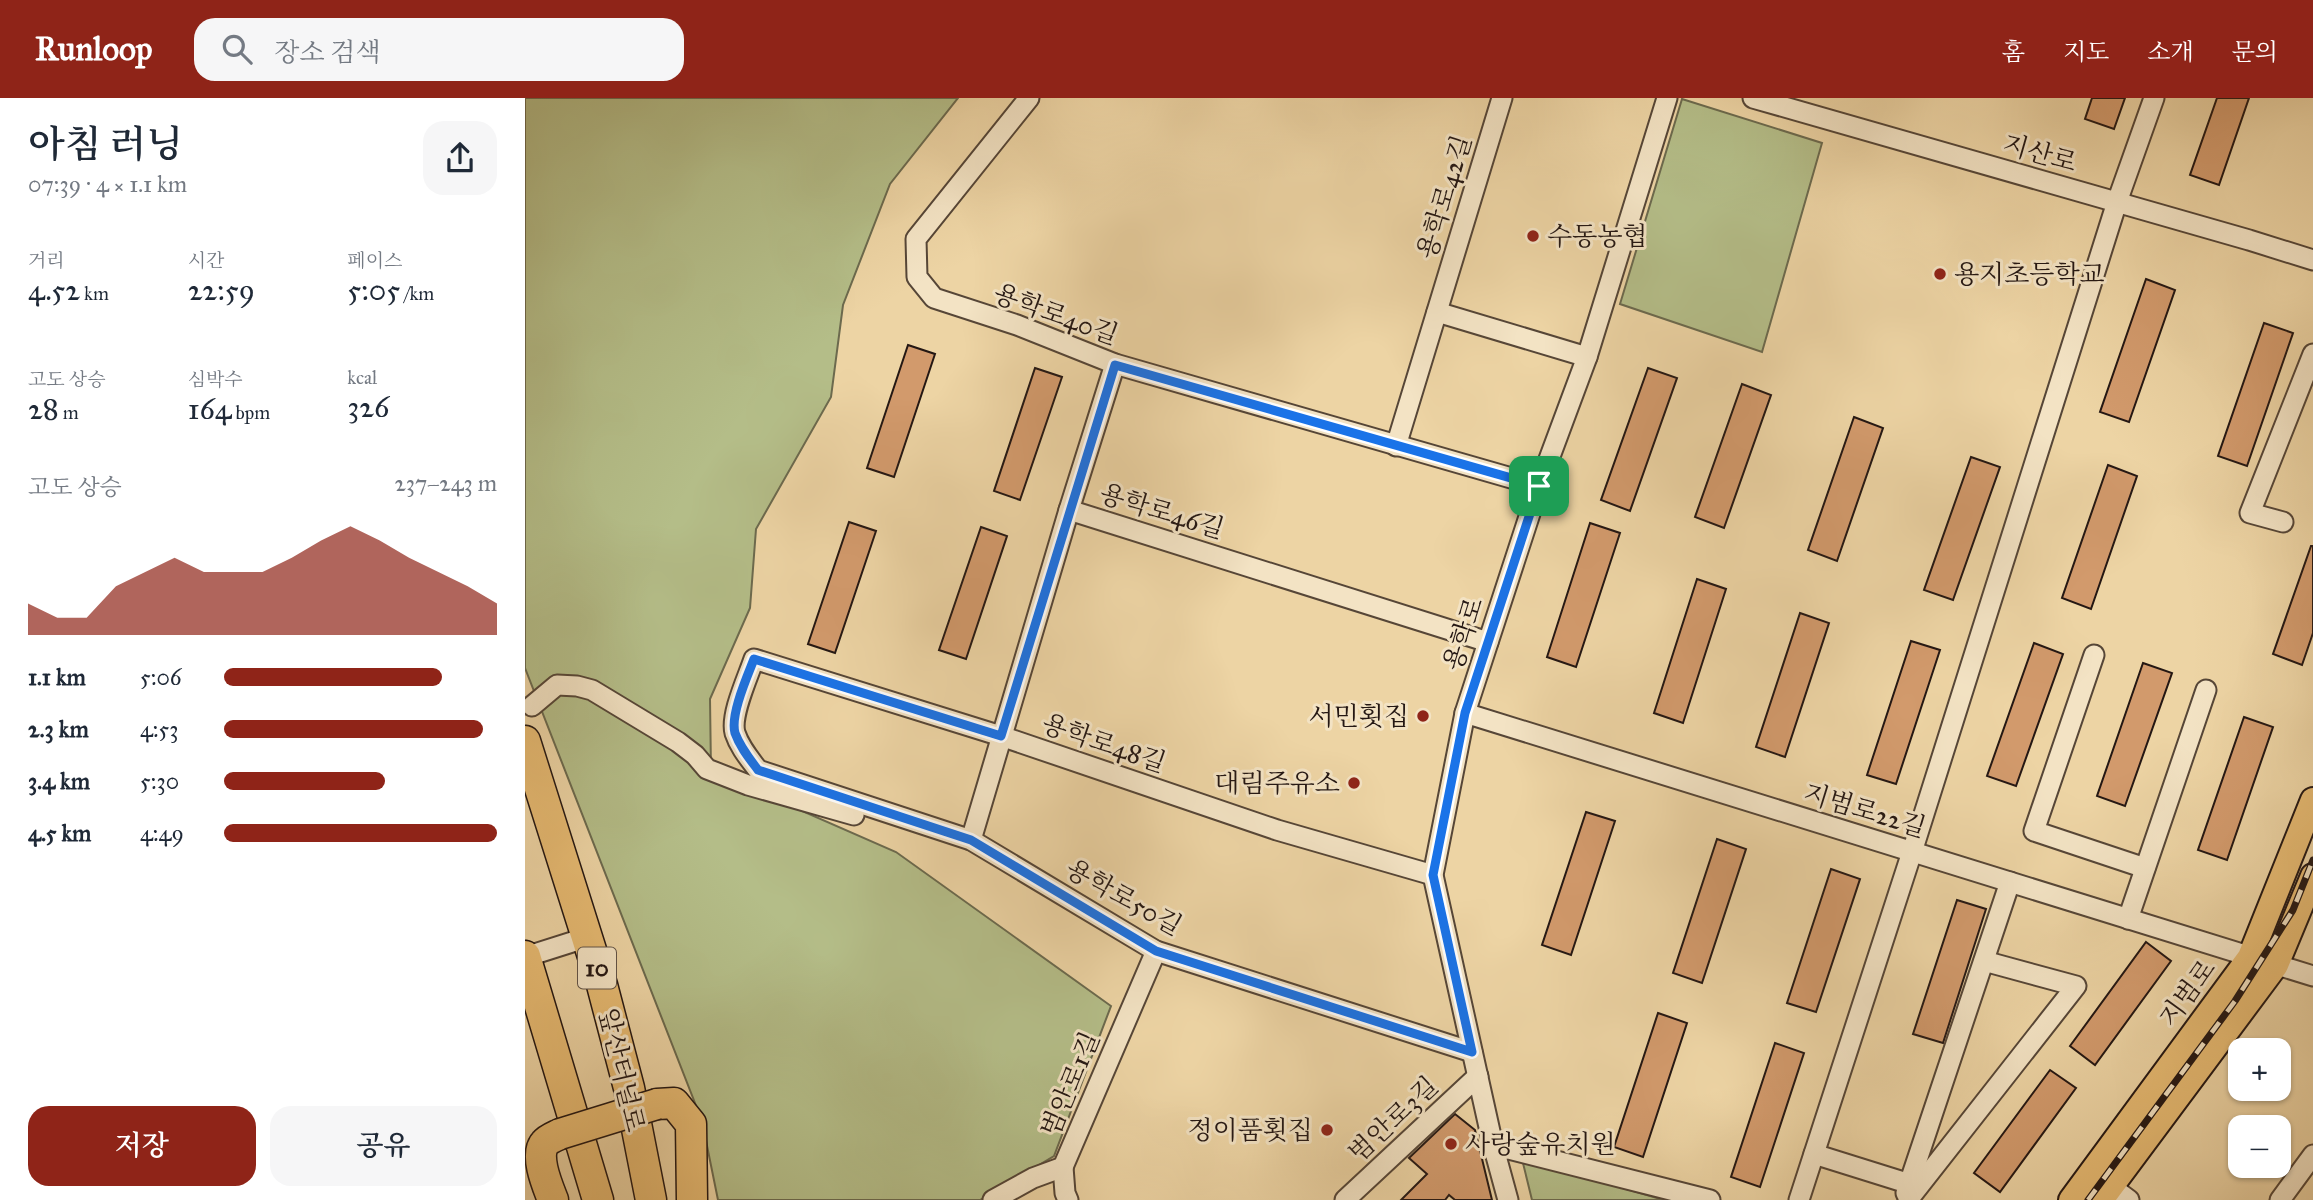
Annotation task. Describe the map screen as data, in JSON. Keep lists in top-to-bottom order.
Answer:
{
  "streets": {
    "highway": ["10", "앞산터널로"],
    "main road": ["지범로"],
    "street": [
      "지산로",
      "용학로42길",
      "용학로40길",
      "용학로46길",
      "용학로",
      "용학로48길",
      "지범로22길",
      "용학로50길",
      "범안로1길",
      "범안로3길"
    ]
  },
  "crossings": [
    ["용학로42길", "용학로40길"],
    ["용학로40길", "용학로"],
    ["용학로46길", "용학로"],
    ["용학로46길", "용학로48길"],
    ["용학로46길", "용학로50길"],
    ["용학로", "용학로48길"],
    ["용학로", "지범로22길"],
    ["용학로", "용학로50길"],
    ["용학로", "범안로3길"],
    ["용학로48길", "용학로50길"],
    ["지범로22길", "지범로"],
    ["용학로50길", "범안로1길"]
  ],
  "places": [
    "수동농협",
    "용지초등학교",
    "서민횟집",
    "대림주유소",
    "정이품횟집",
    "사랑숲유치원"
  ],
  "page": {
    "header": "Runloop",
    "search": "장소 검색",
    "nav": [
      "홈",
      "지도",
      "소개",
      "문의"
    ],
    "heading": ["아침 러닝", "07:39 · 4 × 1.1 km"],
    "stats": [
      ["거리", "4.52 km"],
      ["시간", "22:59"],
      ["페이스", "5:05 /km"],
      ["고도 상승", "28 m"],
      ["심박수", "164 bpm"],
      ["kcal", "326"]
    ],
    "chart": ["고도 상승", "237–243 m"],
    "list": [
      {
        "name": "1.1 km",
        "note": "5:06"
      },
      {
        "name": "2.3 km",
        "note": "4:53"
      },
      {
        "name": "3.4 km",
        "note": "5:30"
      },
      {
        "name": "4.5 km",
        "note": "4:49"
      }
    ],
    "map_buttons": ["+", "−"],
    "buttons": ["저장", "공유"]
  }
}
